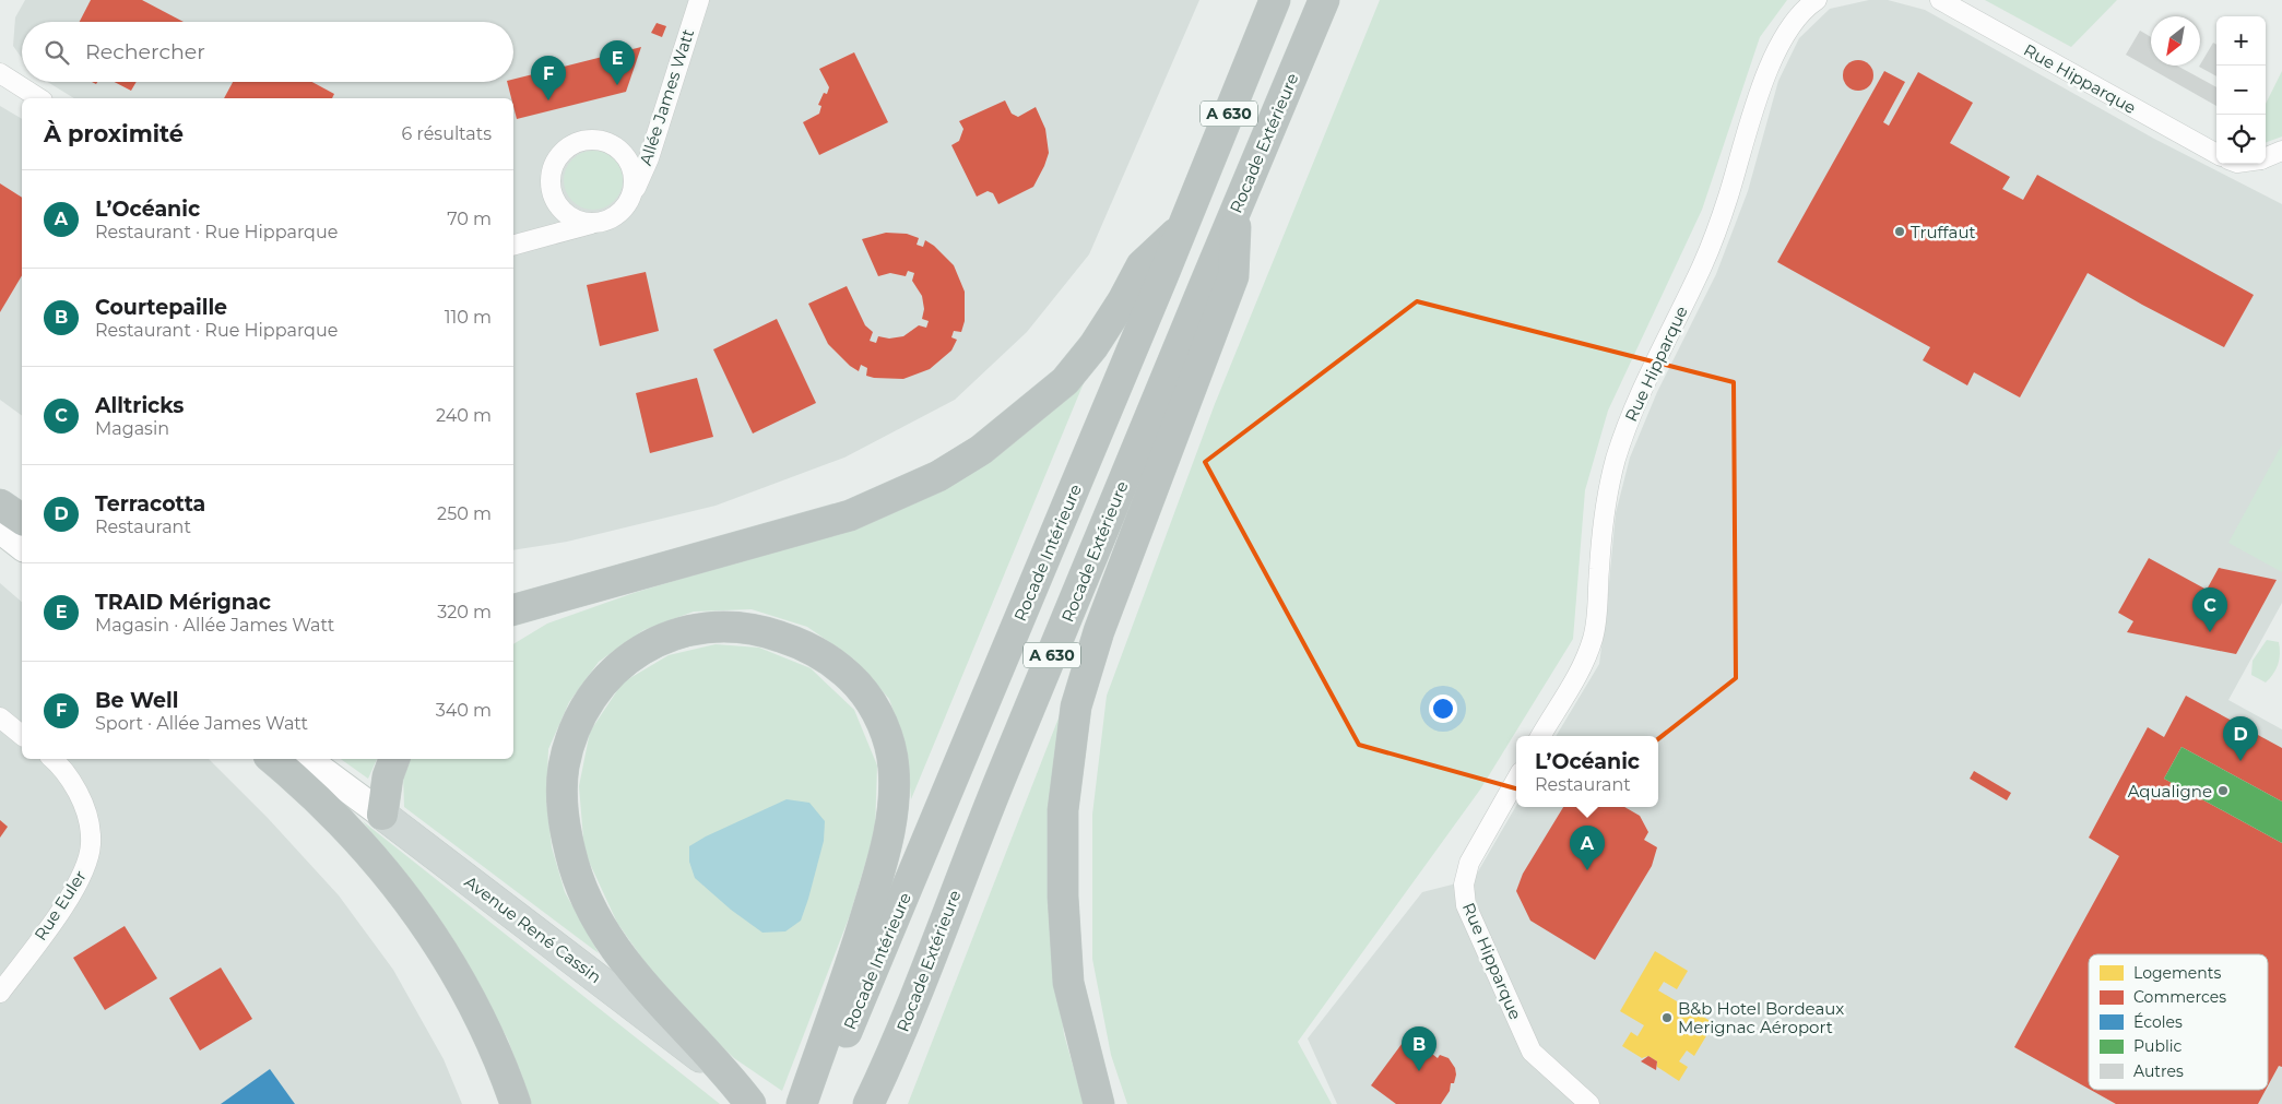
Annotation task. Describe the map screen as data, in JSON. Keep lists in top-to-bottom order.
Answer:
{
  "streets": {
    "highway": ["A 630", "Rocade Extérieure", "Rocade Intérieure"],
    "main road": ["Avenue René Cassin"],
    "street": ["Rue Hipparque", "Allée James Watt", "Rue Euler"]
  },
  "places": ["Truffaut", "Aqualigne", "B&b Hotel Bordeaux Merignac Aéroport"],
  "legend": [
    "Logements",
    "Commerces",
    "Écoles",
    "Public",
    "Autres"
  ],
  "north": "bottom left",
  "page": {
    "map_buttons": ["+", "−"],
    "search": "Rechercher",
    "pins": [
      "E",
      "F",
      "C",
      "D",
      "A",
      "B"
    ],
    "heading": ["À proximité", "6 résultats"],
    "list": [
      {
        "mark": "A",
        "name": "L’Océanic",
        "note": "Restaurant · Rue Hipparque",
        "value": "70 m"
      },
      {
        "mark": "B",
        "name": "Courtepaille",
        "note": "Restaurant · Rue Hipparque",
        "value": "110 m"
      },
      {
        "mark": "C",
        "name": "Alltricks",
        "note": "Magasin",
        "value": "240 m"
      },
      {
        "mark": "D",
        "name": "Terracotta",
        "note": "Restaurant",
        "value": "250 m"
      },
      {
        "mark": "E",
        "name": "TRAID Mérignac",
        "note": "Magasin · Allée James Watt",
        "value": "320 m"
      },
      {
        "mark": "F",
        "name": "Be Well",
        "note": "Sport · Allée James Watt",
        "value": "340 m"
      }
    ],
    "popup": ["L’Océanic", "Restaurant"]
  }
}
